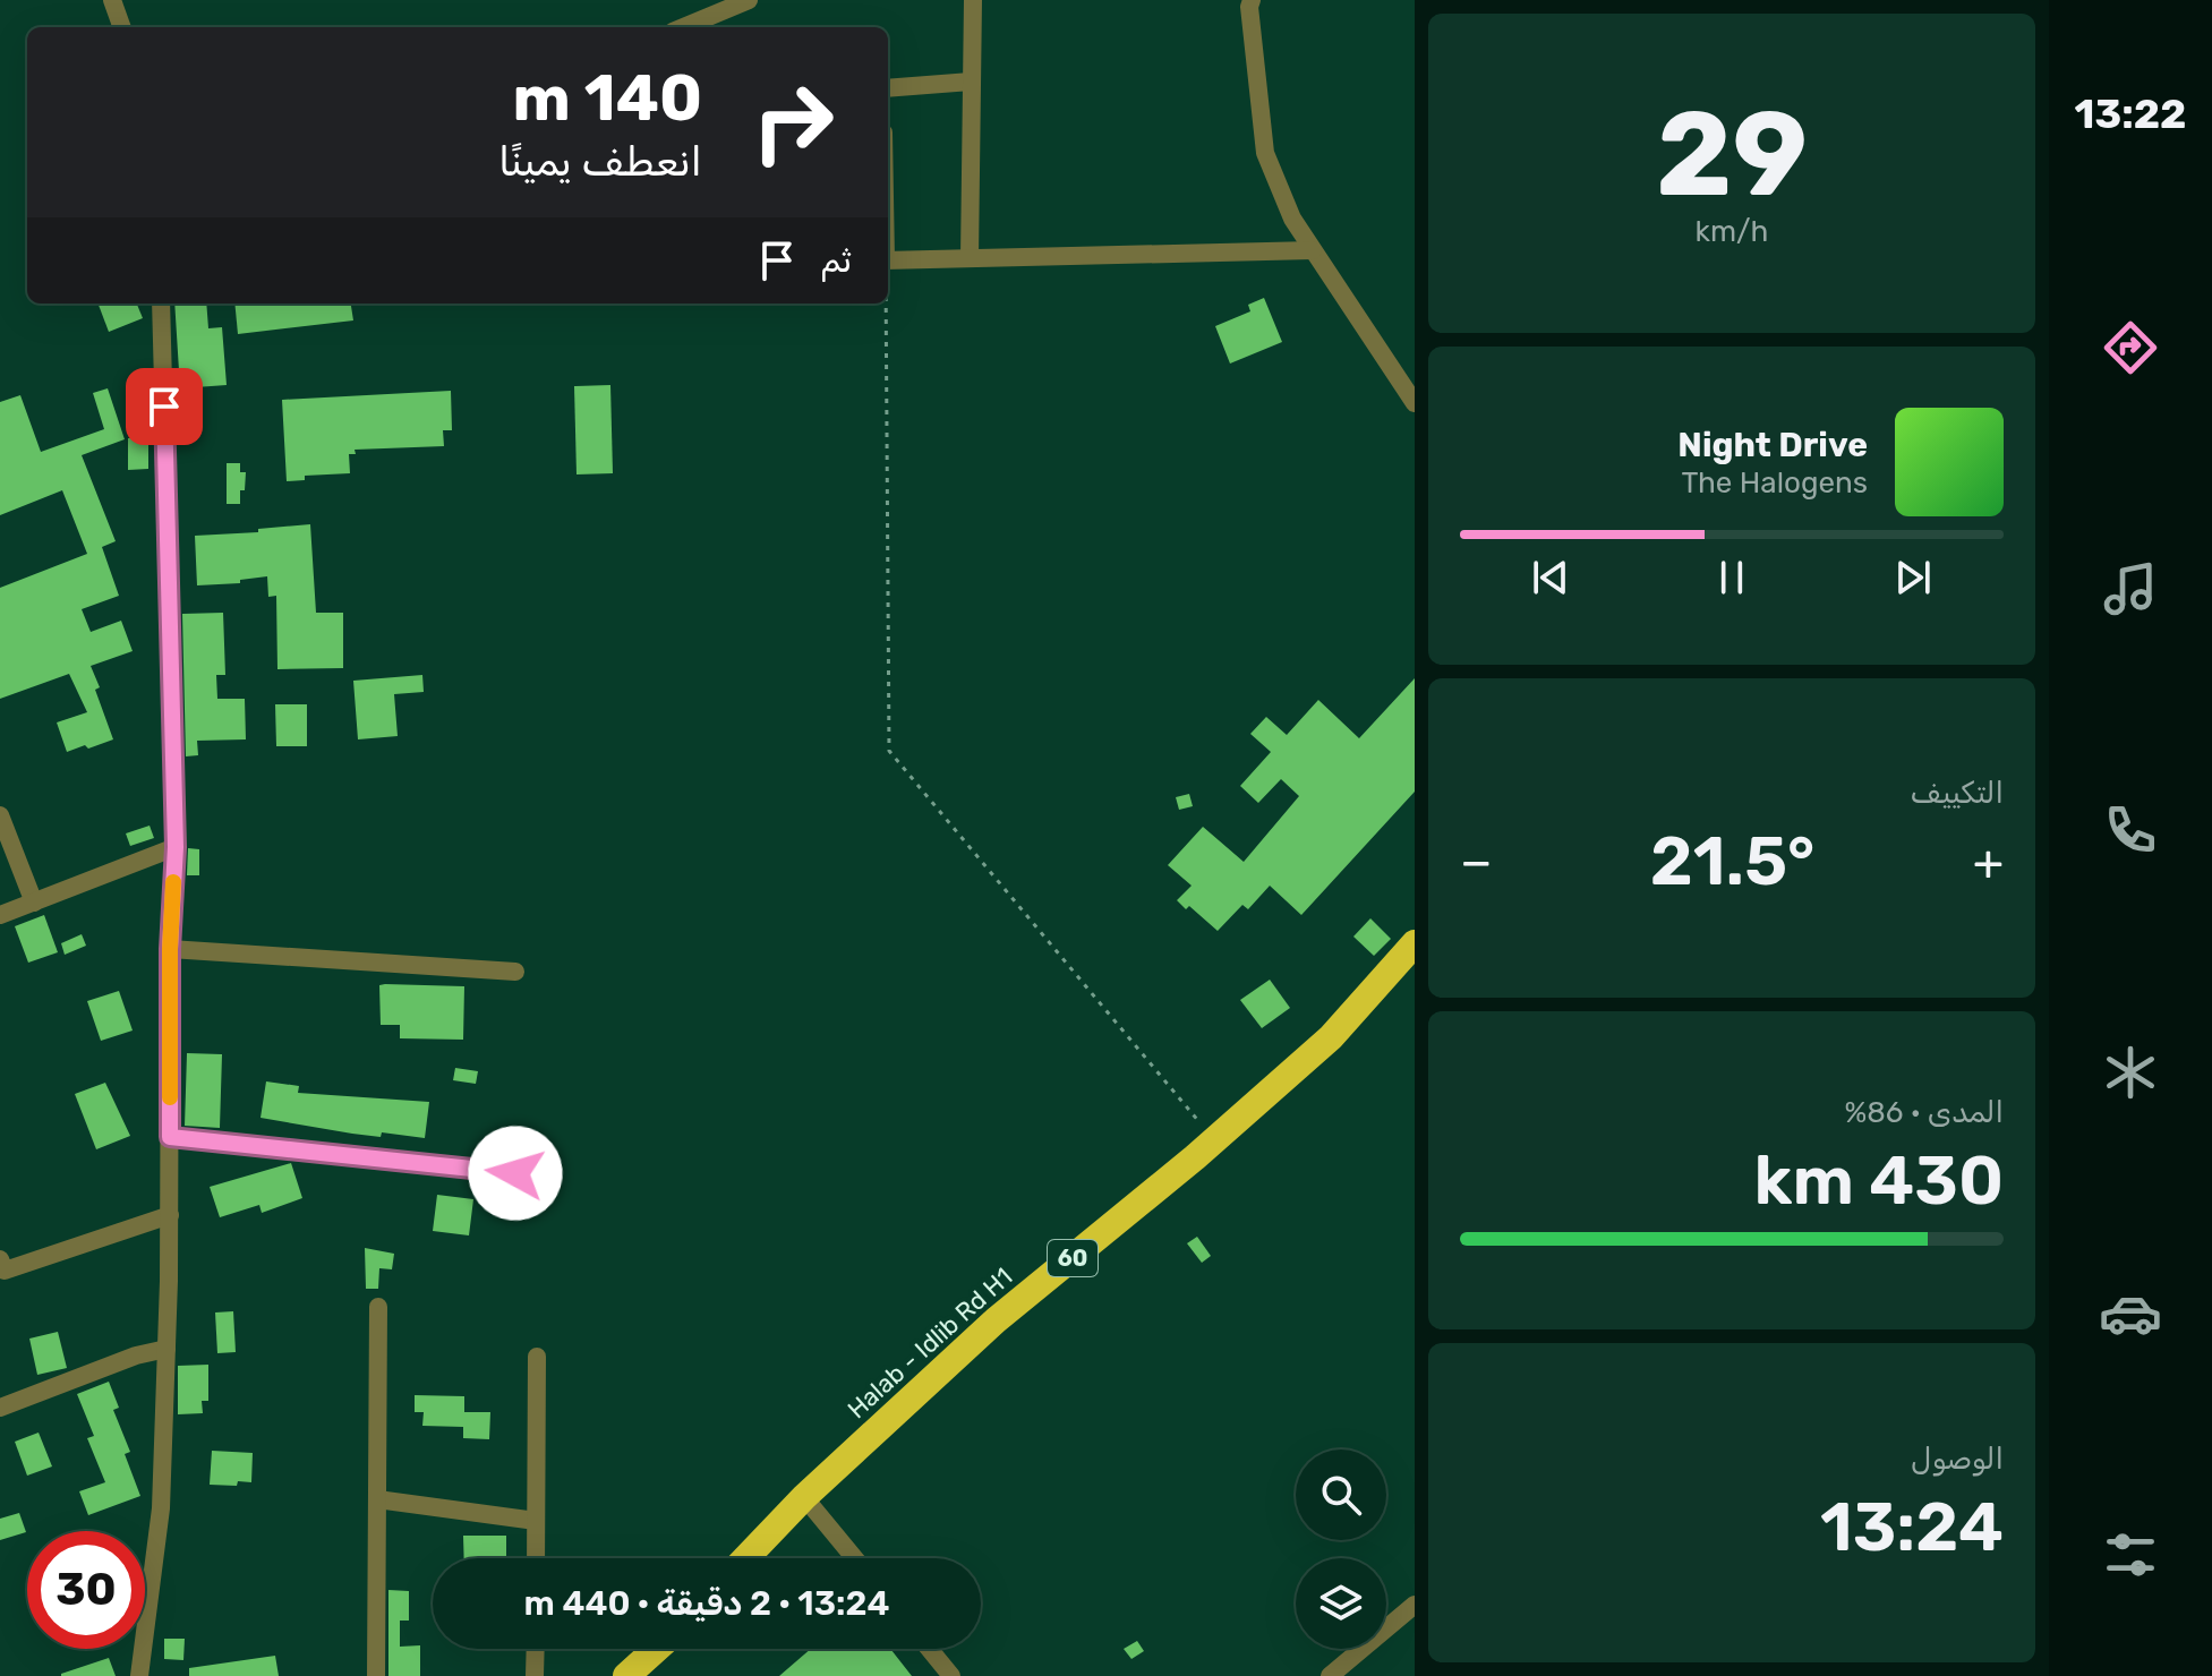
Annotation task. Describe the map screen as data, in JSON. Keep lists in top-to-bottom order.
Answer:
{
  "streets": {
    "highway": ["60", "Halab - Idlib Rd H1"]
  },
  "page": {
    "tabs": "13:22",
    "tile": [
      ["29", "km/h"],
      "التكييف",
      ["المدى · 86%", "430 km"],
      ["الوصول", "13:24"]
    ],
    "turn": ["140 m", "انعطف يمينًا"],
    "then": "ثم",
    "song": ["Night Drive", "The Halogens"],
    "heat": ["−", "21.5°", "+"],
    "limit": "30",
    "trip": "13:24 · 2 دقيقة · 440 m"
  }
}
